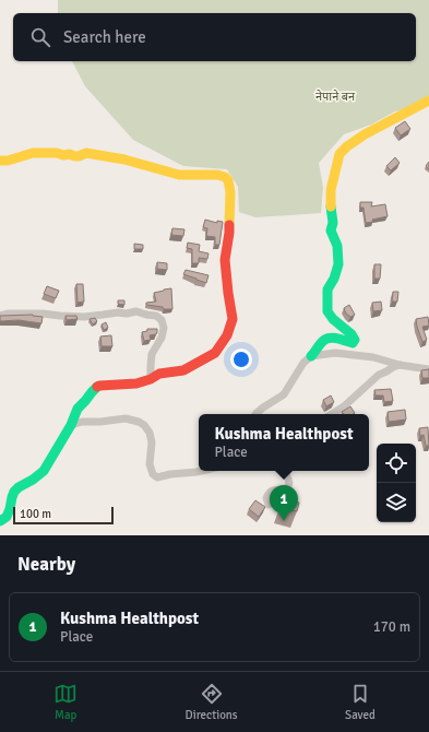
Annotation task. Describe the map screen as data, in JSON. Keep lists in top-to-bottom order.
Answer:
{
  "parks": ["नेपाने बन"],
  "scale_bar": "100 m",
  "page": {
    "search": "Search here",
    "popup": ["Kushma Healthpost", "Place"],
    "pins": "1",
    "scale": "100 m",
    "heading": "Nearby",
    "list": [
      {
        "mark": "1",
        "name": "Kushma Healthpost",
        "note": "Place",
        "value": "170 m"
      }
    ],
    "nav": ["Map", "Directions", "Saved"]
  }
}
